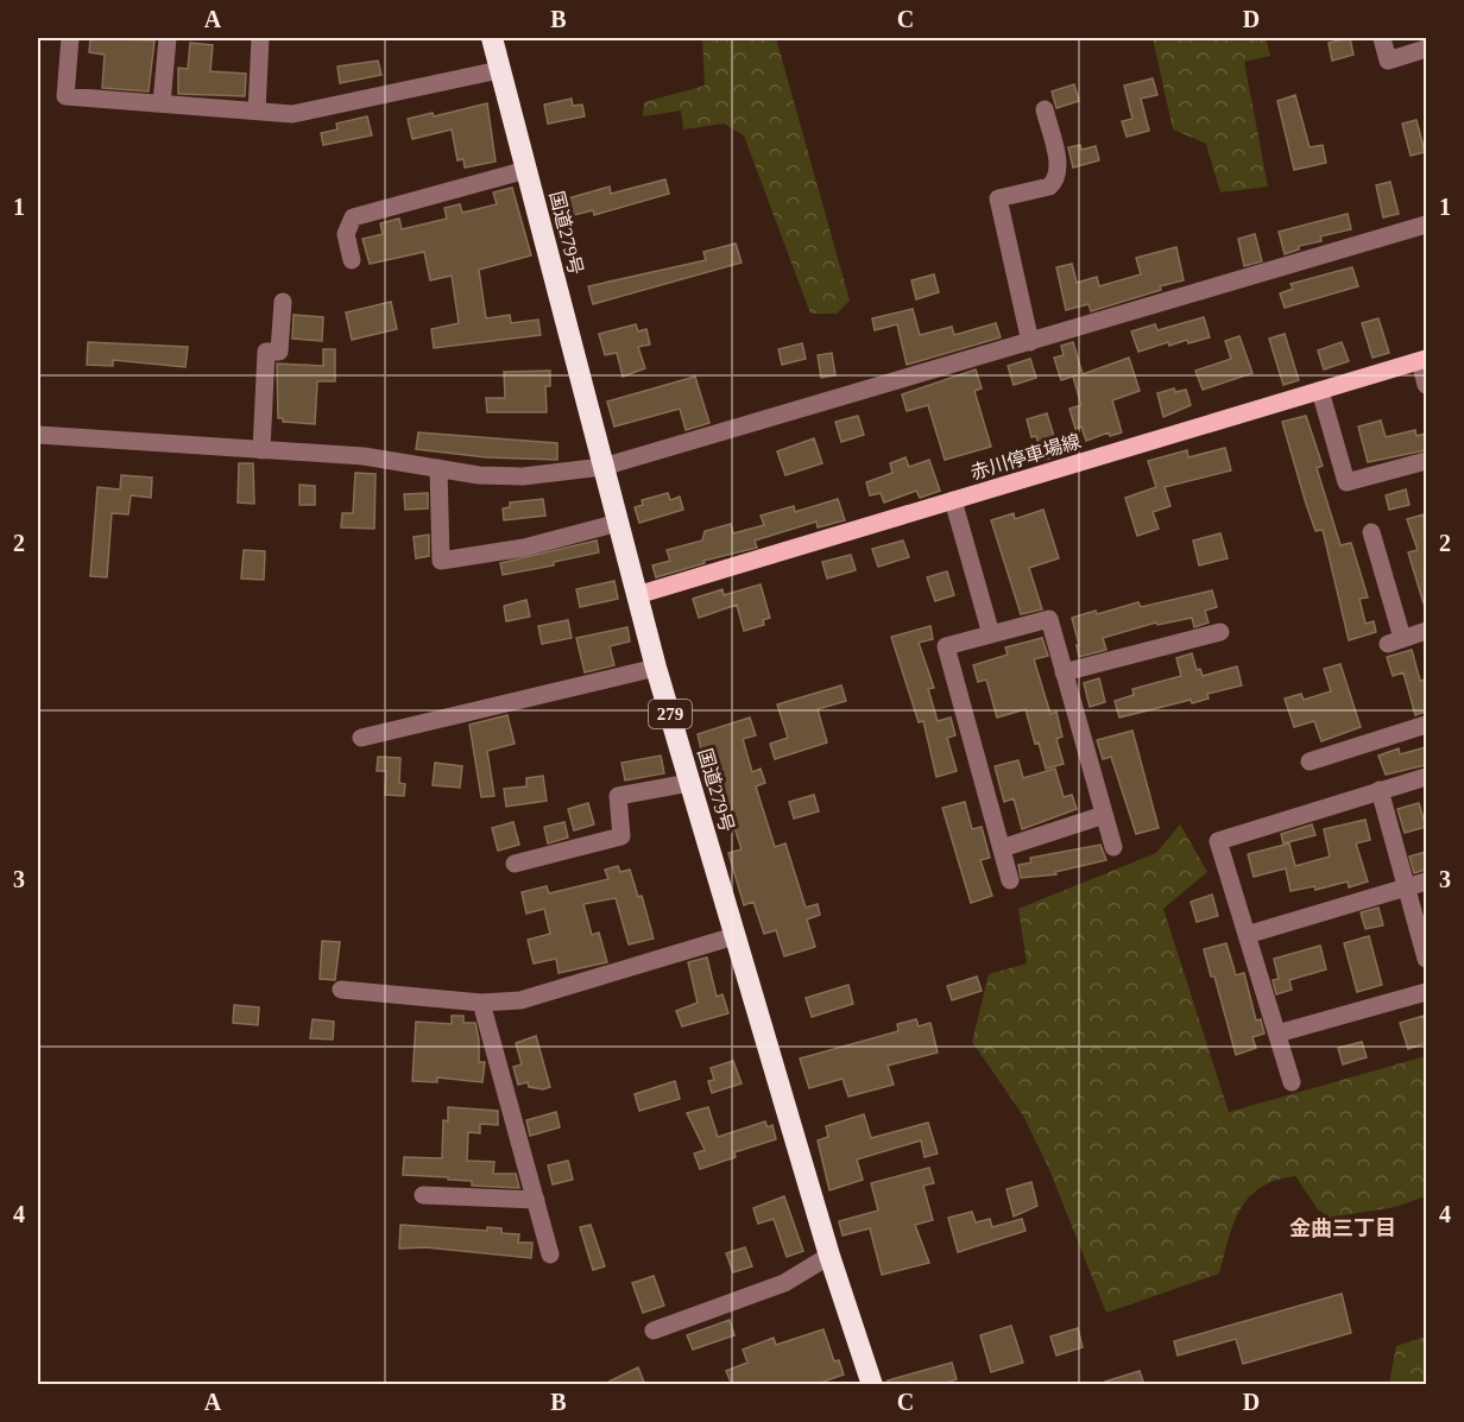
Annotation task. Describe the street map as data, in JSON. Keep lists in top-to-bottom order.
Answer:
{
  "streets": {
    "highway": ["国道279号", "279"],
    "main road": ["赤川停車場線"]
  },
  "crossings": [
    ["国道279号", "赤川停車場線"]
  ],
  "districts": ["金曲三丁目"],
  "grid": {
    "columns": [
      "A",
      "B",
      "C",
      "D"
    ],
    "rows": [
      "1",
      "2",
      "3",
      "4"
    ]
  }
}
